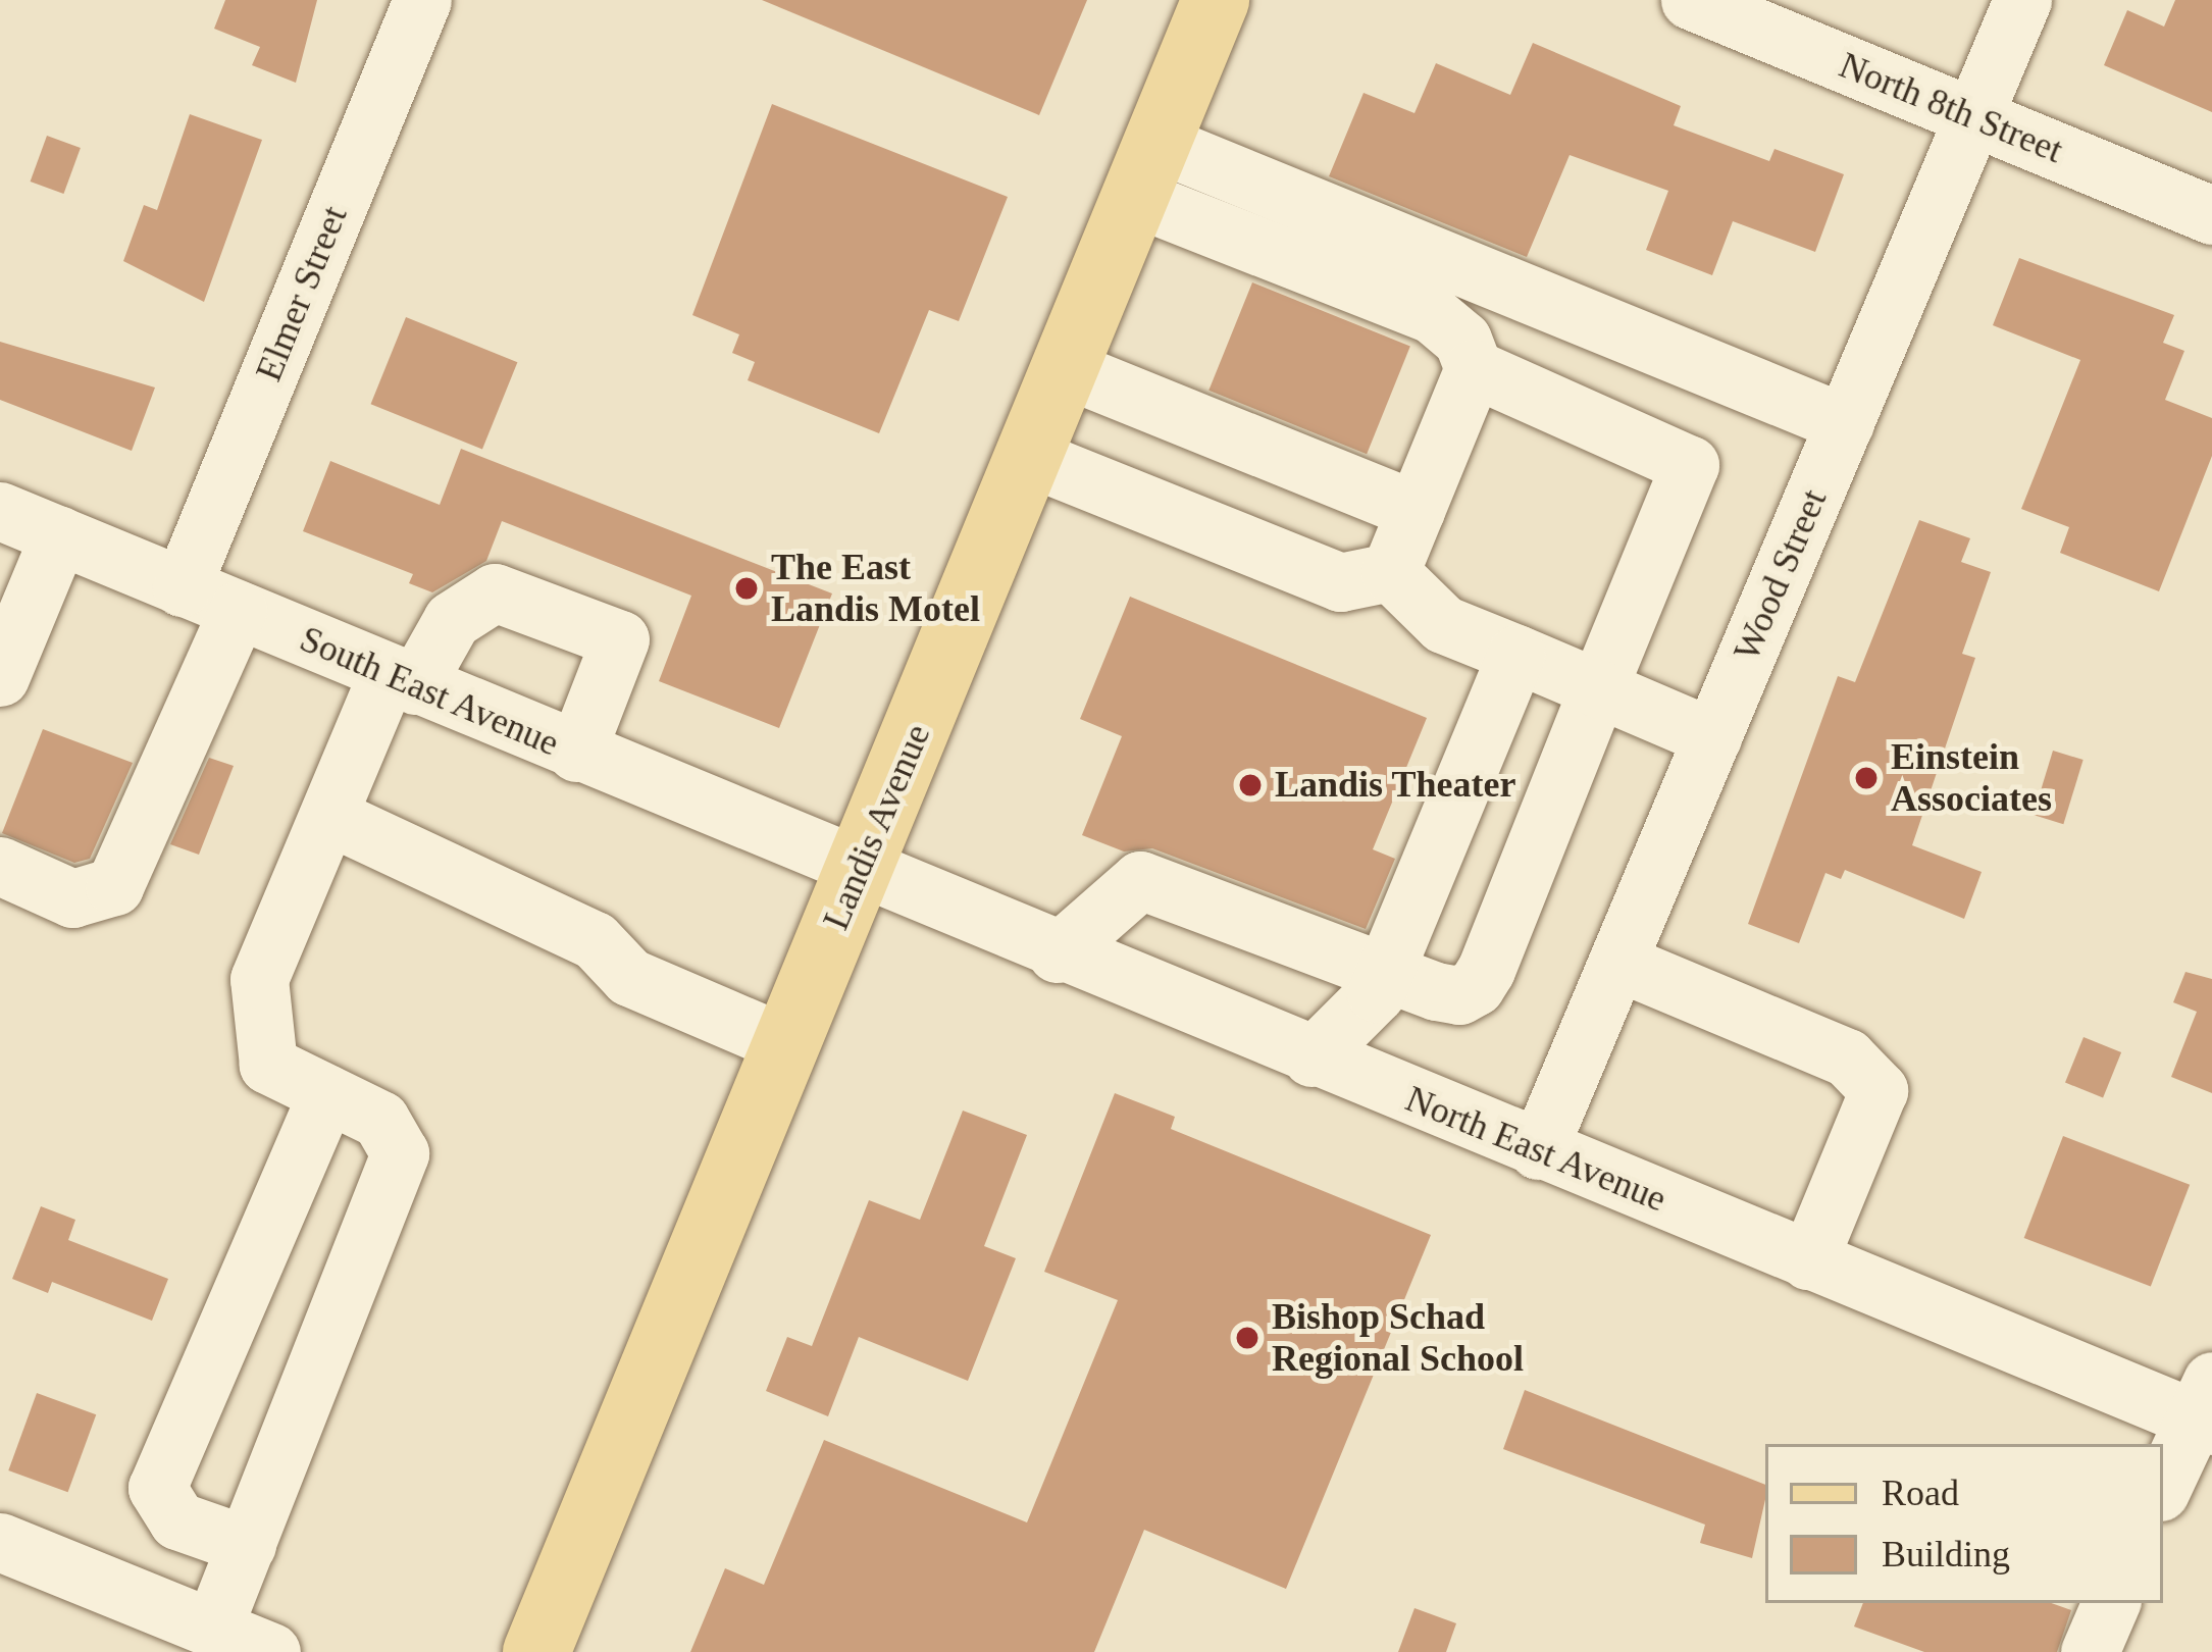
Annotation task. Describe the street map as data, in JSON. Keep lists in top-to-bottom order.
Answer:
{
  "streets": {
    "main road": ["Landis Avenue"],
    "street": [
      "North 8th Street",
      "Elmer Street",
      "Wood Street",
      "South East Avenue",
      "North East Avenue"
    ]
  },
  "crossings": [
    ["North 8th Street", "Wood Street"],
    ["Elmer Street", "South East Avenue"],
    ["Wood Street", "North East Avenue"],
    ["South East Avenue", "Landis Avenue"],
    ["South East Avenue", "North East Avenue"],
    ["Landis Avenue", "North East Avenue"]
  ],
  "places": [
    "The East Landis Motel",
    "Einstein Associates",
    "Landis Theater",
    "Bishop Schad Regional School"
  ],
  "legend": ["Road", "Building"]
}
